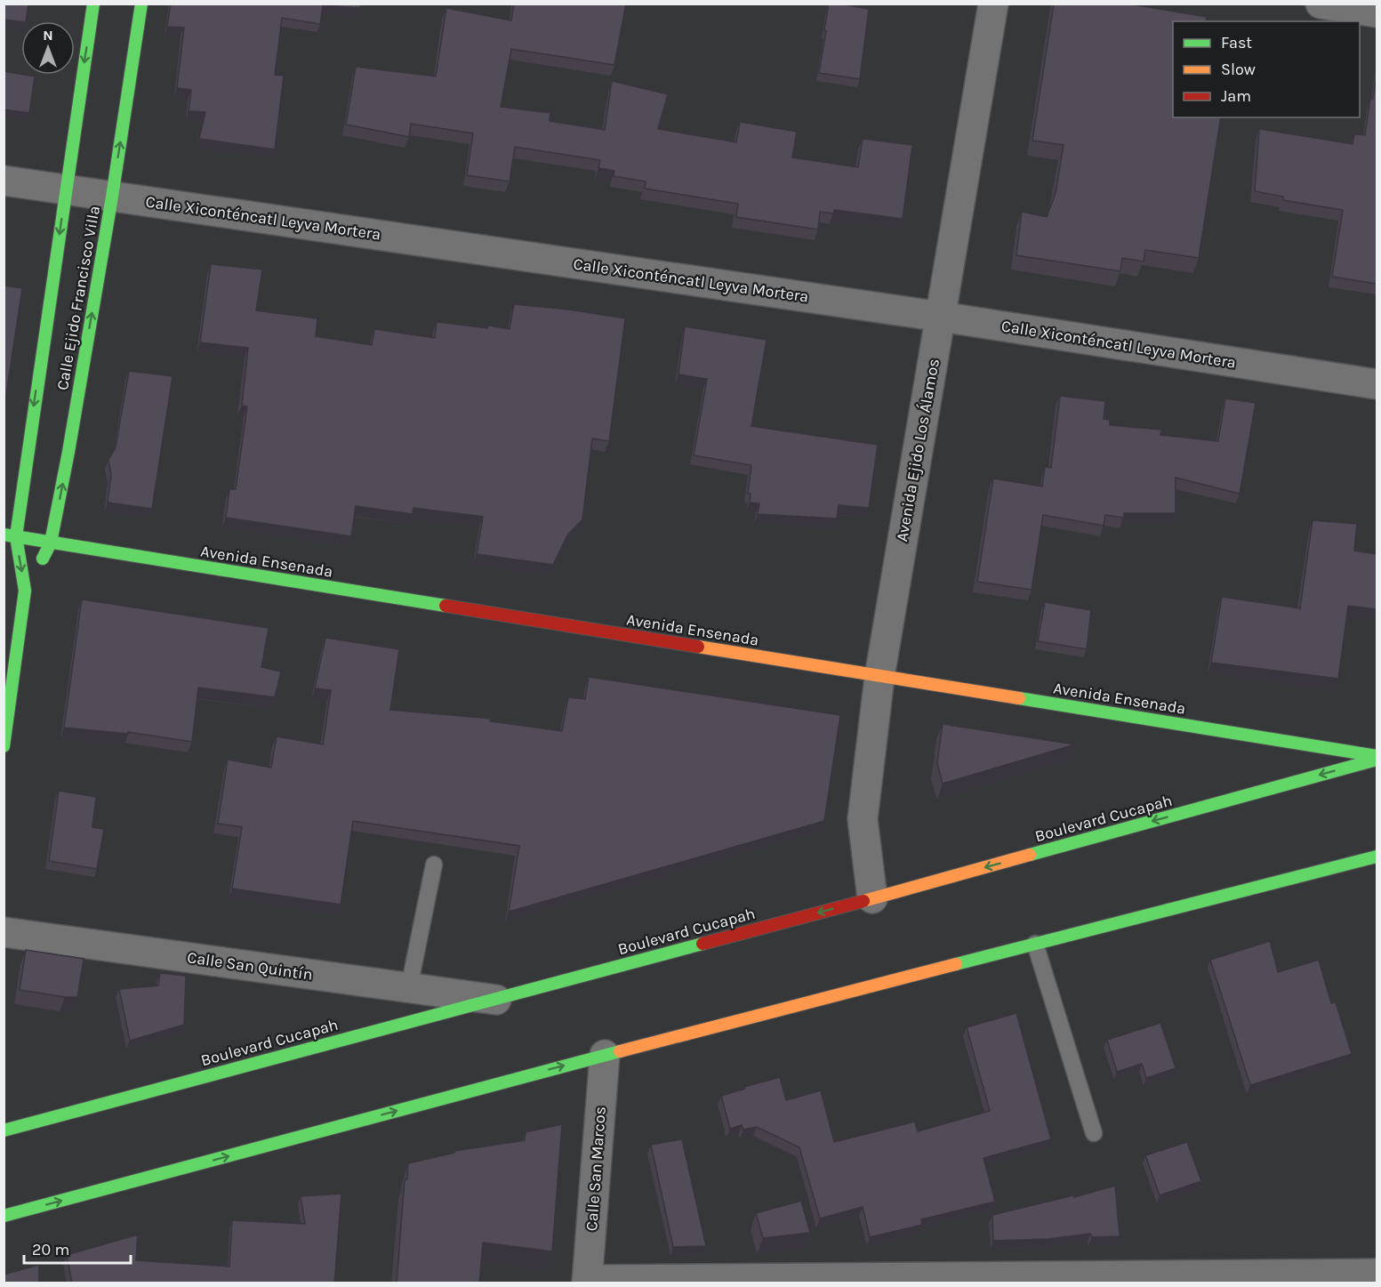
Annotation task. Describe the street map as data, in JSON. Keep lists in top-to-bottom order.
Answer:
{
  "streets": {
    "main road": ["Calle Ejido Francisco Villa", "Avenida Ensenada", "Boulevard Cucapah"],
    "street": [
      "Calle Xiconténcatl Leyva Mortera",
      "Avenida Ejido Los Álamos",
      "Calle San Quintín",
      "Calle San Marcos"
    ]
  },
  "crossings": [
    ["Calle Xiconténcatl Leyva Mortera", "Calle Ejido Francisco Villa"],
    ["Calle Xiconténcatl Leyva Mortera", "Avenida Ejido Los Álamos"],
    ["Calle Ejido Francisco Villa", "Avenida Ensenada"],
    ["Avenida Ejido Los Álamos", "Avenida Ensenada"],
    ["Avenida Ejido Los Álamos", "Boulevard Cucapah"],
    ["Avenida Ensenada", "Boulevard Cucapah"],
    ["Boulevard Cucapah", "Calle San Quintín"]
  ],
  "legend": ["Fast", "Slow", "Jam"],
  "scale_bar": "20 m",
  "north": "top"
}
